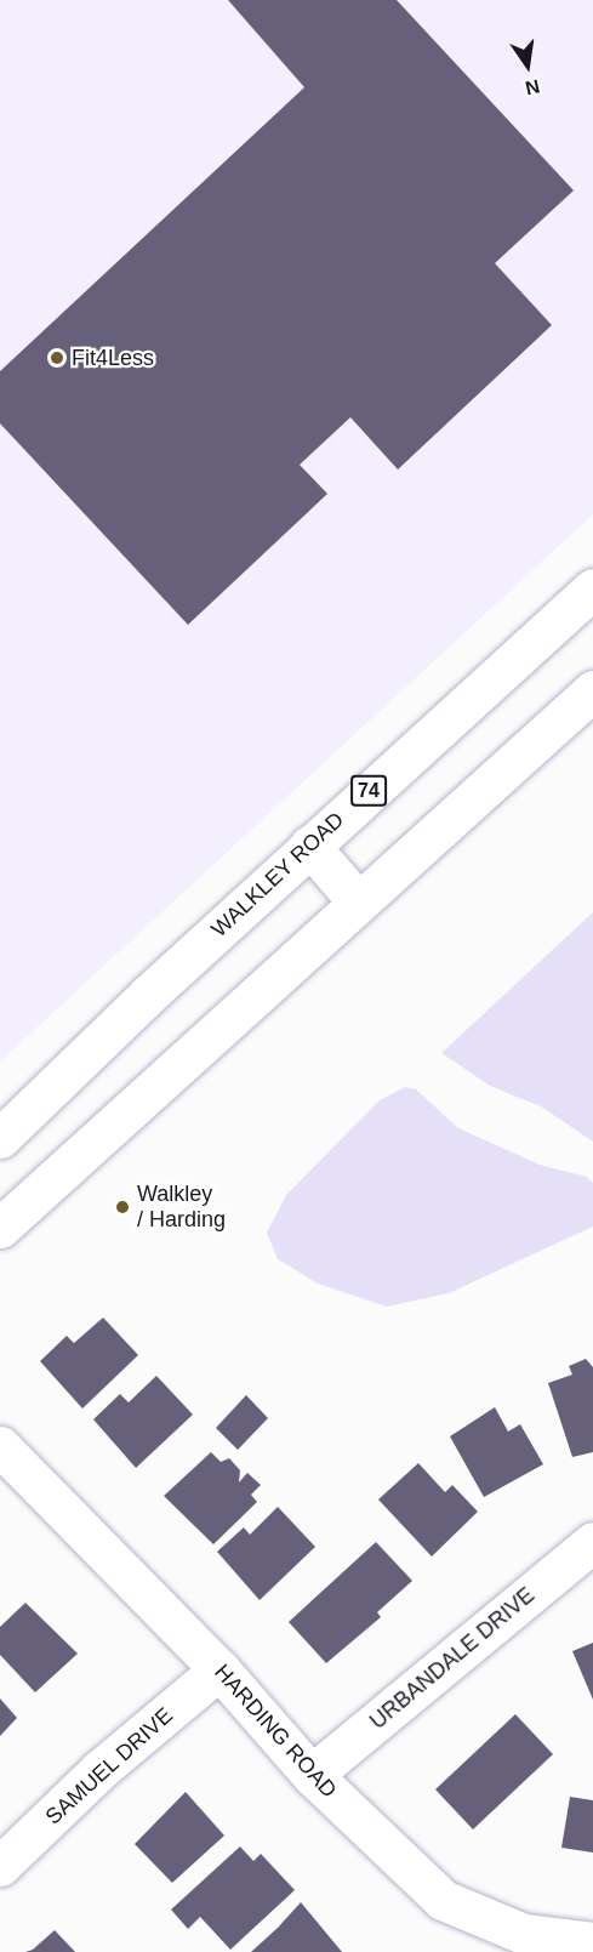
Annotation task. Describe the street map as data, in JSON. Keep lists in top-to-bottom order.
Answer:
{
  "streets": {
    "main road": [
      "74",
      "WALKLEY ROAD",
      "URBANDALE DRIVE",
      "HARDING ROAD",
      "SAMUEL DRIVE"
    ]
  },
  "crossings": [
    ["URBANDALE DRIVE", "HARDING ROAD"],
    ["HARDING ROAD", "SAMUEL DRIVE"]
  ],
  "places": ["Fit4Less", "Walkley / Harding"],
  "north": "bottom"
}
